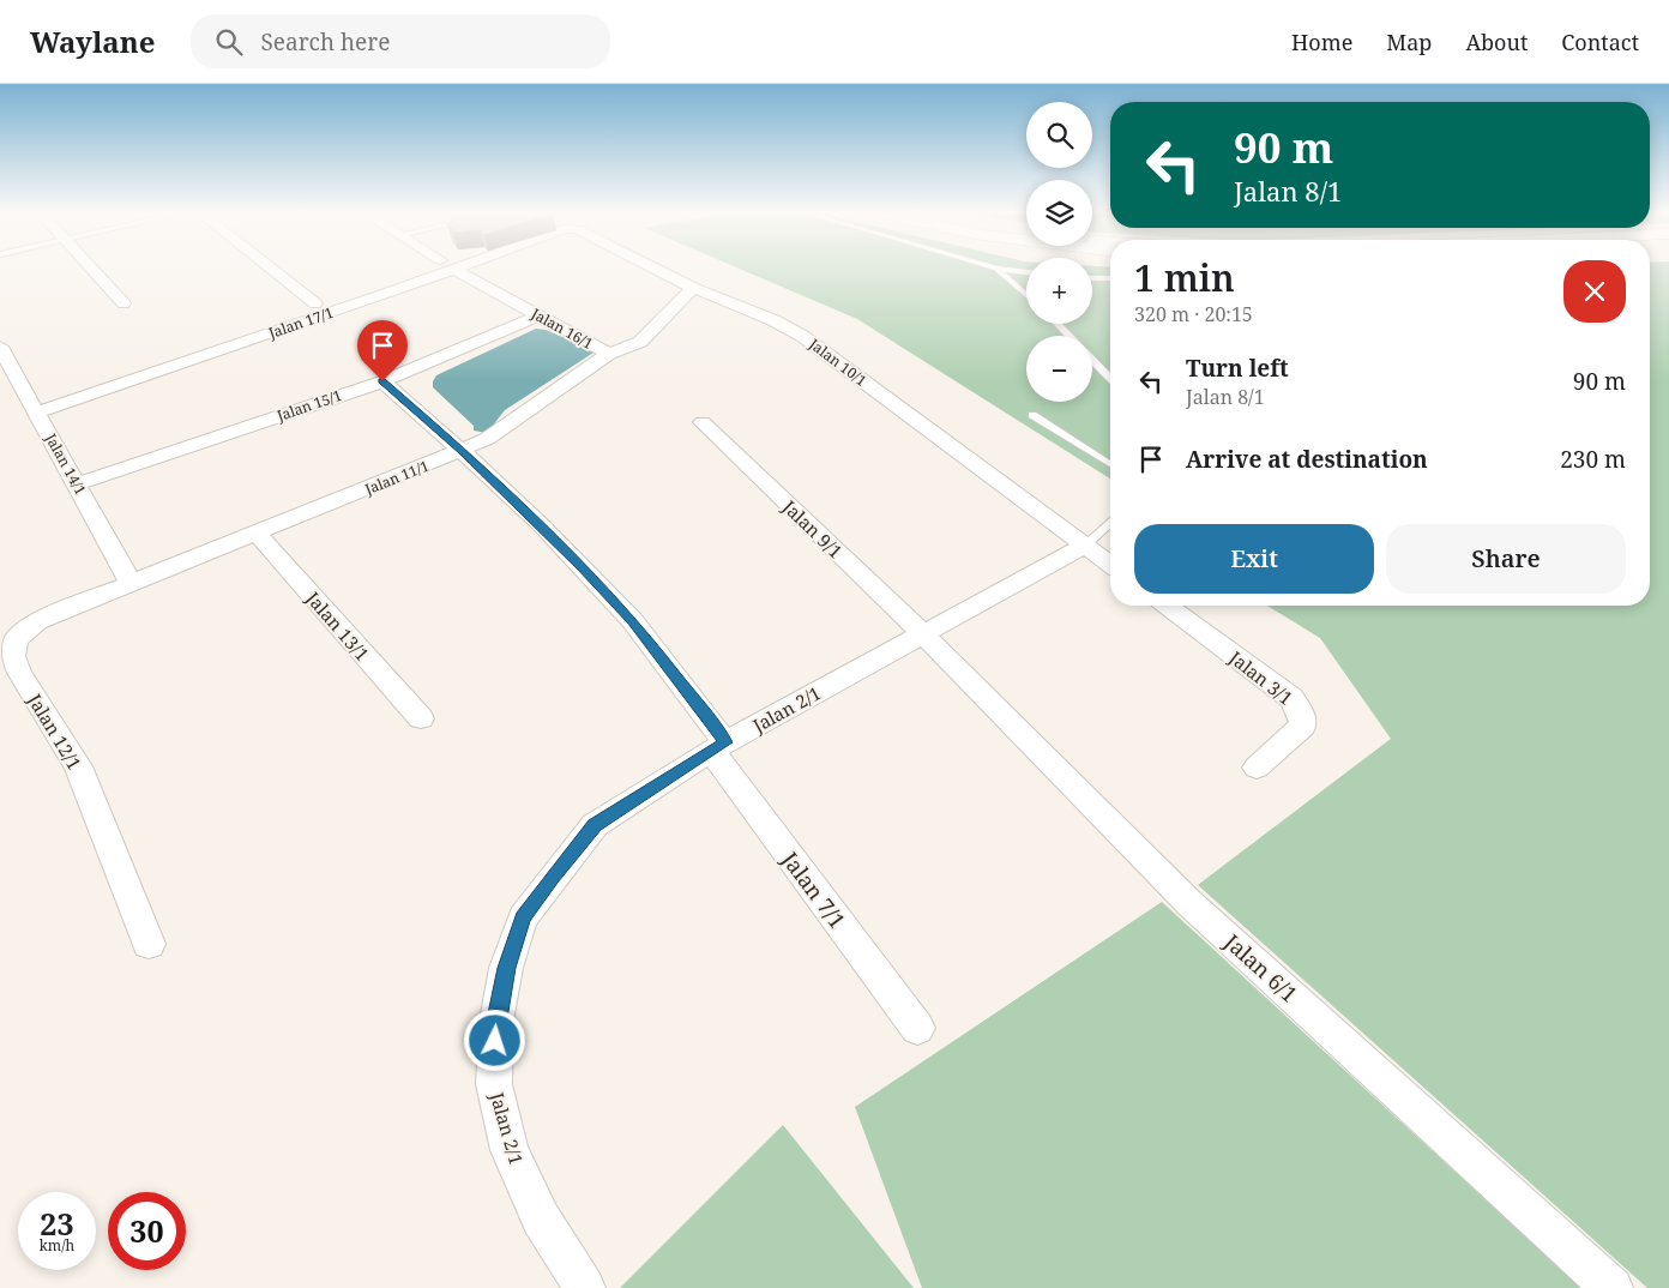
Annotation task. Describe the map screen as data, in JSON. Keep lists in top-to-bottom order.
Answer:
{
  "streets": {
    "street": [
      "Jalan 17/1",
      "Jalan 16/1",
      "Jalan 10/1",
      "Jalan 15/1",
      "Jalan 14/1",
      "Jalan 11/1",
      "Jalan 9/1",
      "Jalan 13/1",
      "Jalan 3/1",
      "Jalan 2/1",
      "Jalan 12/1",
      "Jalan 7/1",
      "Jalan 6/1"
    ]
  },
  "crossings": [
    ["Jalan 17/1", "Jalan 14/1"],
    ["Jalan 16/1", "Jalan 15/1"],
    ["Jalan 16/1", "Jalan 11/1"],
    ["Jalan 10/1", "Jalan 11/1"],
    ["Jalan 10/1", "Jalan 2/1"],
    ["Jalan 15/1", "Jalan 14/1"],
    ["Jalan 15/1", "Jalan 7/1"],
    ["Jalan 14/1", "Jalan 11/1"],
    ["Jalan 14/1", "Jalan 12/1"],
    ["Jalan 11/1", "Jalan 13/1"],
    ["Jalan 11/1", "Jalan 12/1"],
    ["Jalan 11/1", "Jalan 7/1"],
    ["Jalan 9/1", "Jalan 2/1"],
    ["Jalan 9/1", "Jalan 6/1"],
    ["Jalan 2/1", "Jalan 7/1"],
    ["Jalan 2/1", "Jalan 6/1"]
  ],
  "page": {
    "header": "Waylane",
    "search": "Search here",
    "nav": [
      "Home",
      "Map",
      "About",
      "Contact"
    ],
    "map_buttons": ["+", "−"],
    "turn": ["90 m", "Jalan 8/1"],
    "heading": ["1 min", "320 m · 20:15"],
    "list": [
      {
        "name": "Turn left",
        "note": "Jalan 8/1",
        "value": "90 m"
      },
      {
        "name": "Arrive at destination",
        "value": "230 m"
      }
    ],
    "buttons": ["Exit", "Share"],
    "speed": "23 km/h",
    "limit": "30"
  }
}
